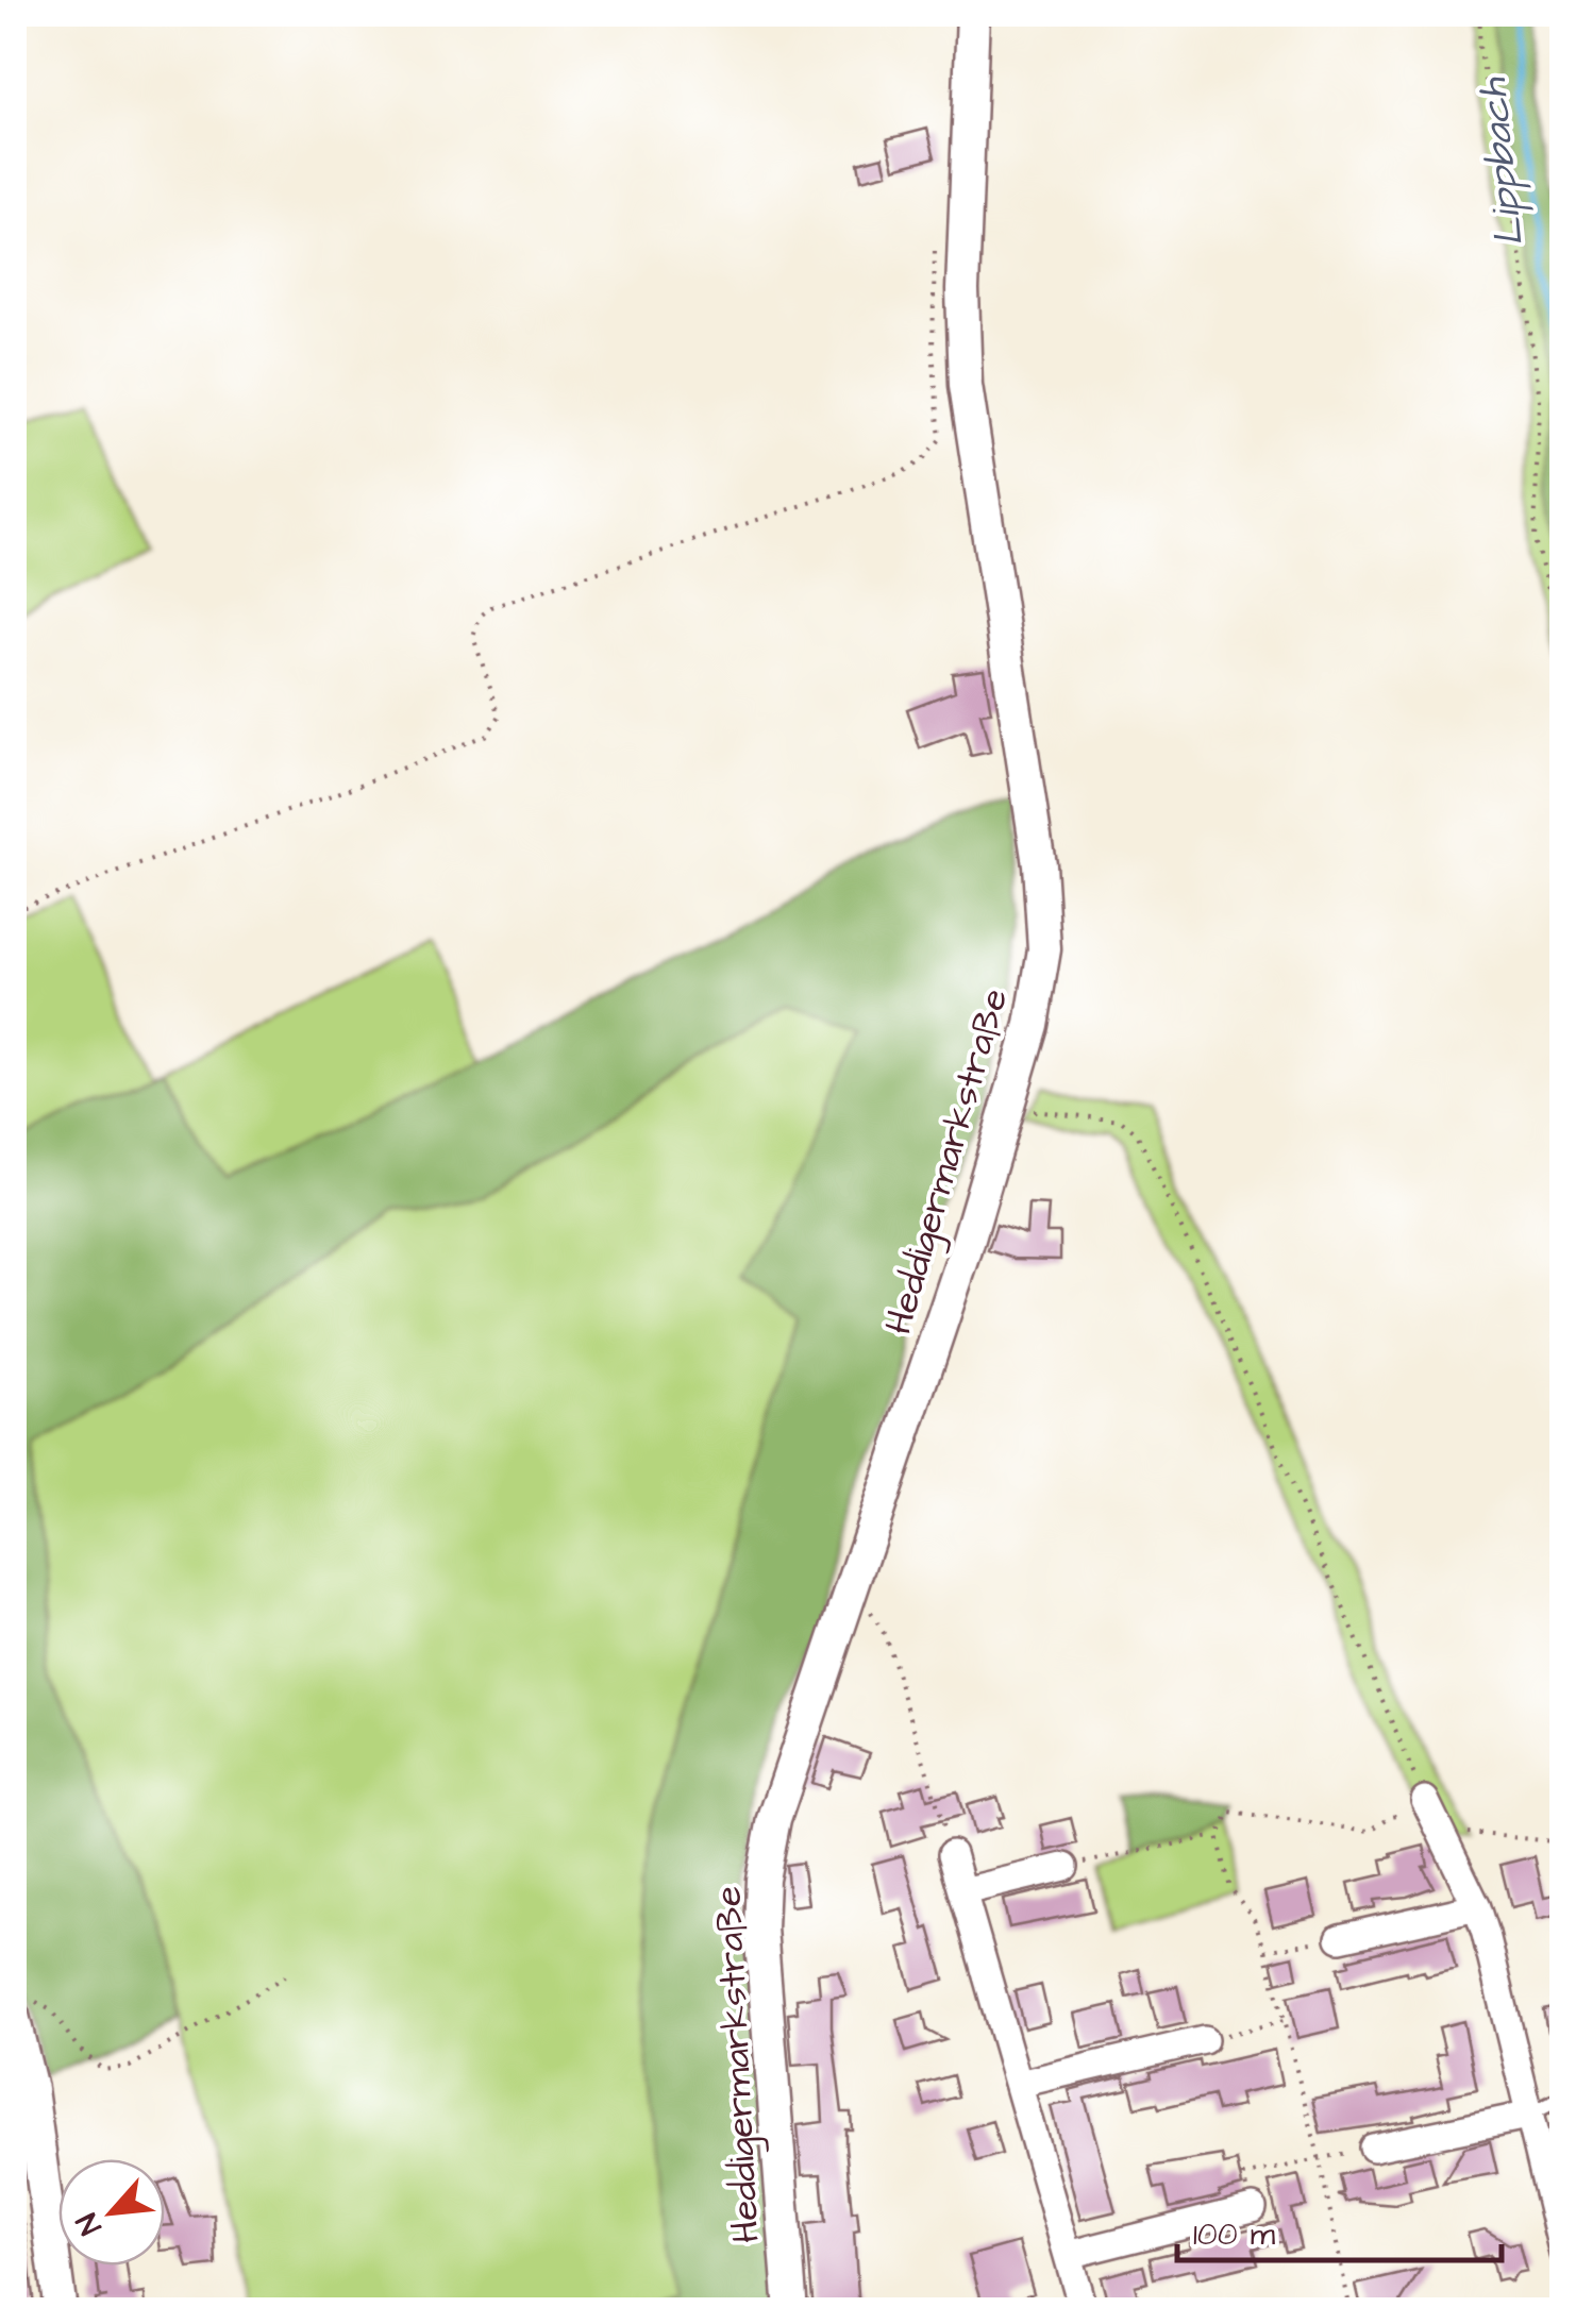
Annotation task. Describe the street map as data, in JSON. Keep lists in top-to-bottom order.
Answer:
{
  "streets": {
    "street": ["Heddigermarkstraße"]
  },
  "water": ["Lippbach"],
  "scale_bar": "100 m",
  "north": "bottom left"
}
